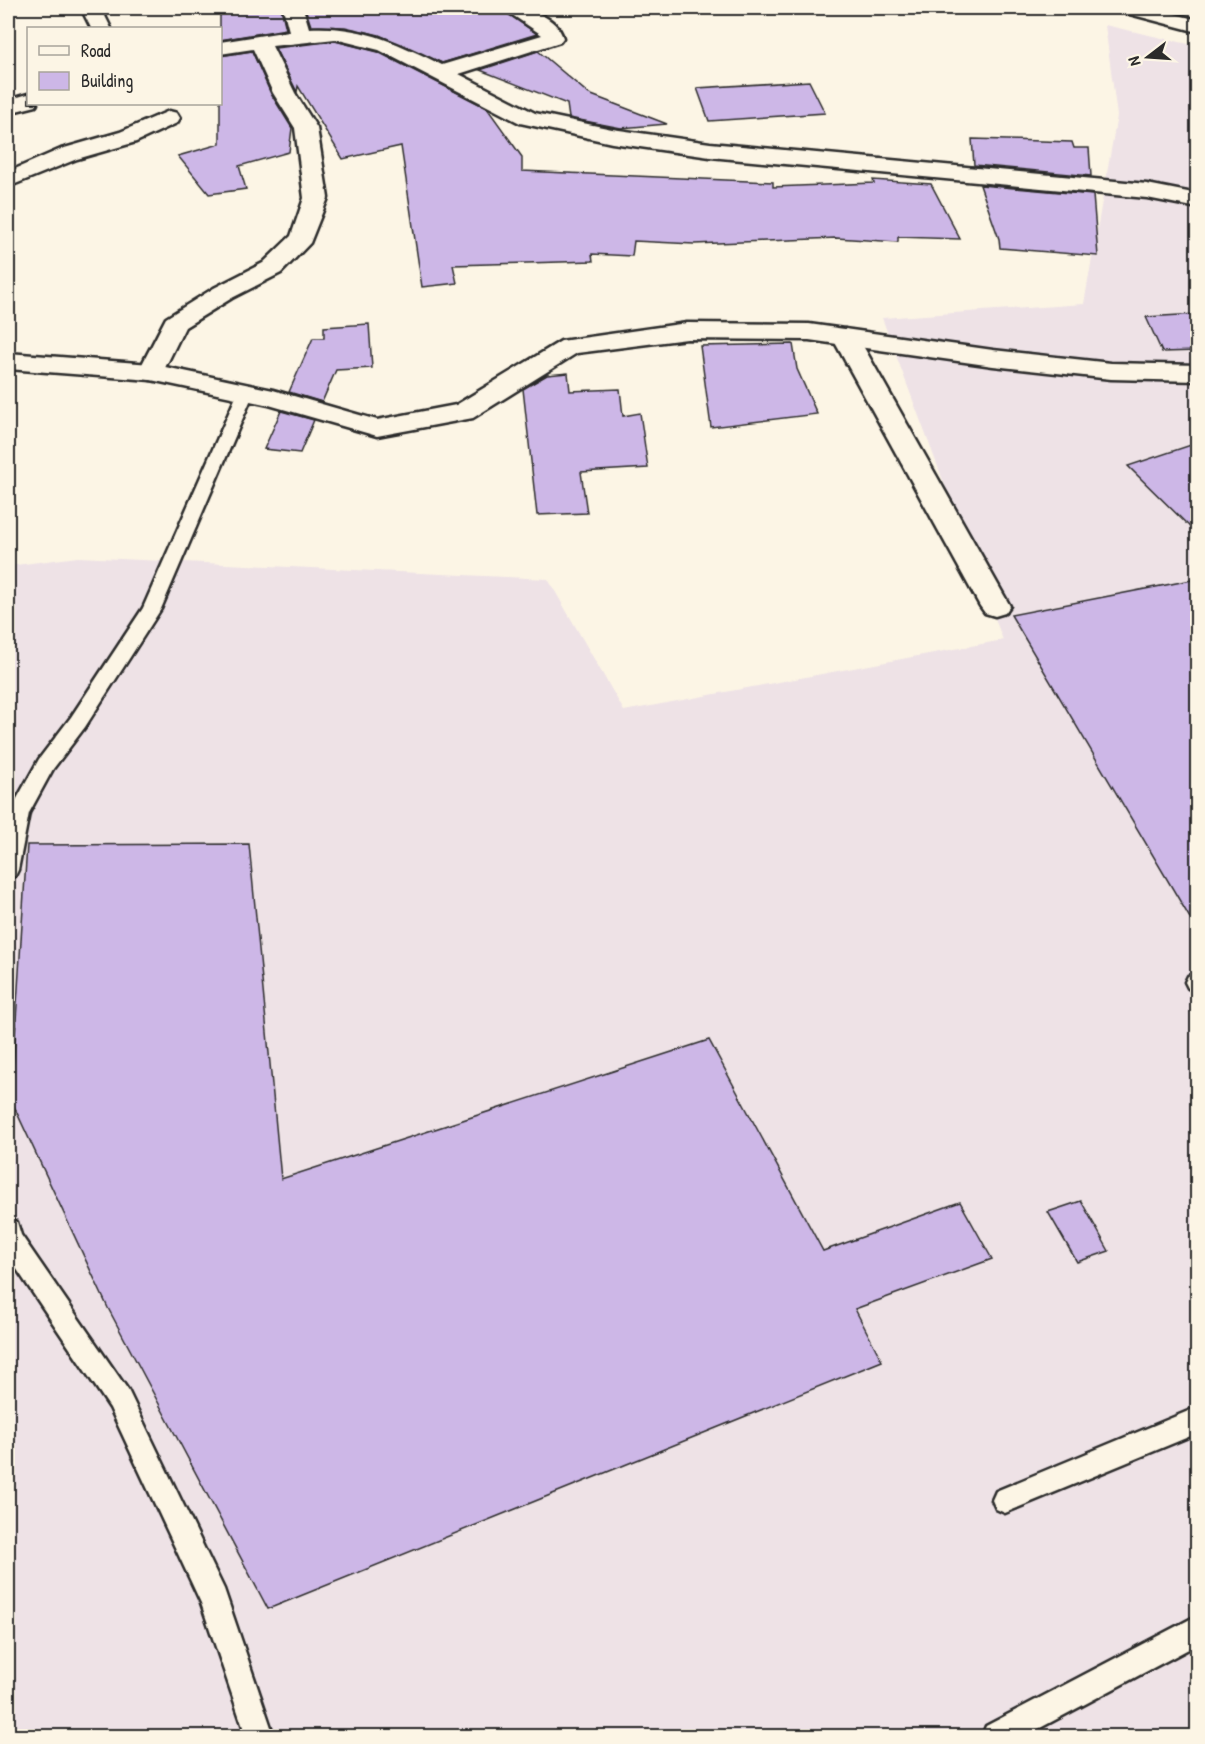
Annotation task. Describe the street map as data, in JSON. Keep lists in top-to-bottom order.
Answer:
{
  "legend": ["Road", "Building"],
  "north": "left"
}
